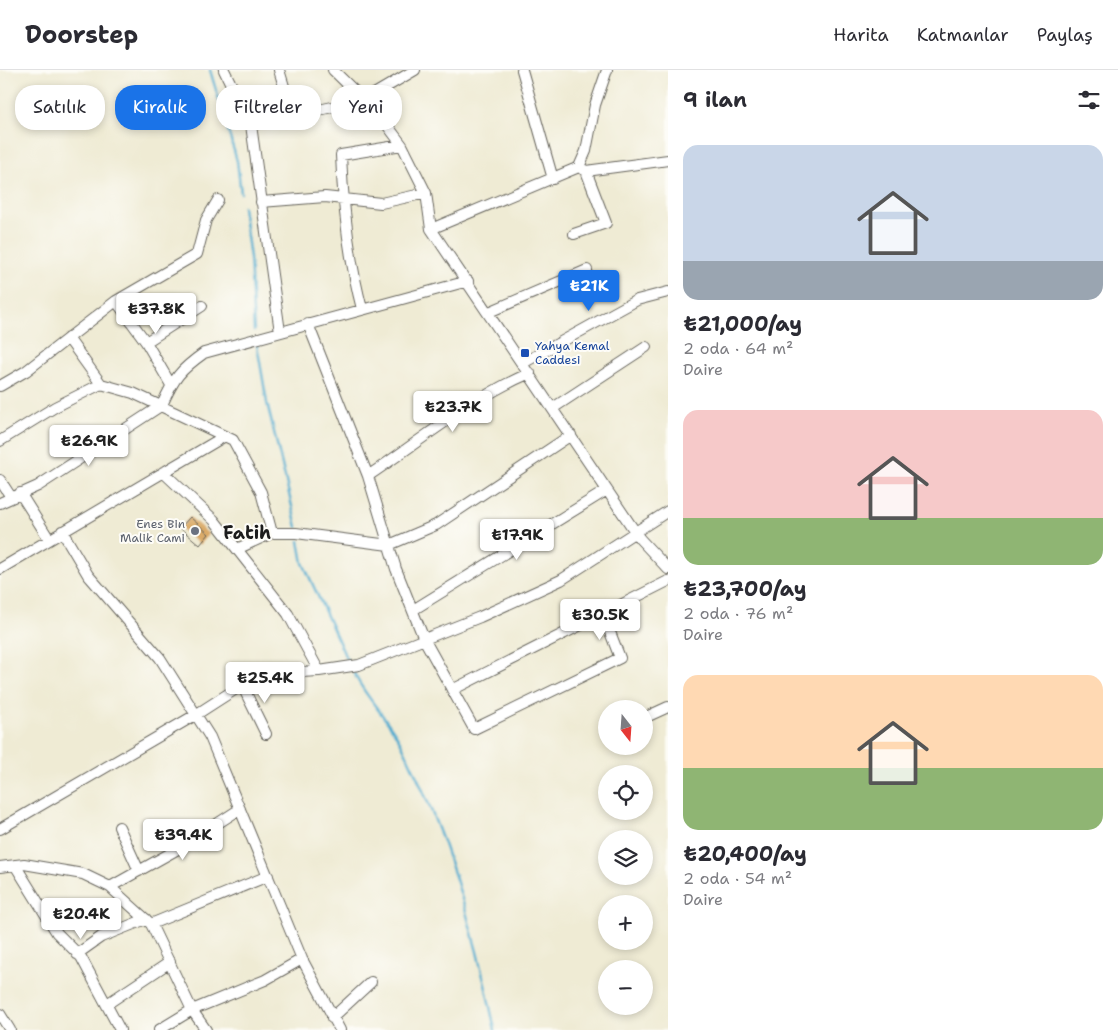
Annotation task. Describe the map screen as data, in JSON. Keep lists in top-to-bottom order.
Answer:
{
  "districts": ["Fatih"],
  "places": {
    "transit": ["Yahya Kemal Caddesi"],
    "other": ["Enes Bin Malik Cami"]
  },
  "north": "bottom",
  "page": {
    "header": "Doorstep",
    "nav": ["Harita", "Katmanlar", "Paylaş"],
    "heading": "9 ilan",
    "chip": [
      "Satılık",
      "Kiralık",
      "Filtreler",
      "Yeni"
    ],
    "list": [
      {
        "name": "₺21,000/ay",
        "note": "2 oda · 64 m² · Daire"
      },
      {
        "name": "₺23,700/ay",
        "note": "2 oda · 76 m² · Daire"
      },
      {
        "name": "₺20,400/ay",
        "note": "2 oda · 54 m² · Daire"
      }
    ],
    "price": [
      "₺21K",
      "₺37.8K",
      "₺23.7K",
      "₺26.9K",
      "₺17.9K",
      "₺30.5K",
      "₺25.4K",
      "₺39.4K",
      "₺20.4K"
    ],
    "map_buttons": ["+", "−"]
  }
}
